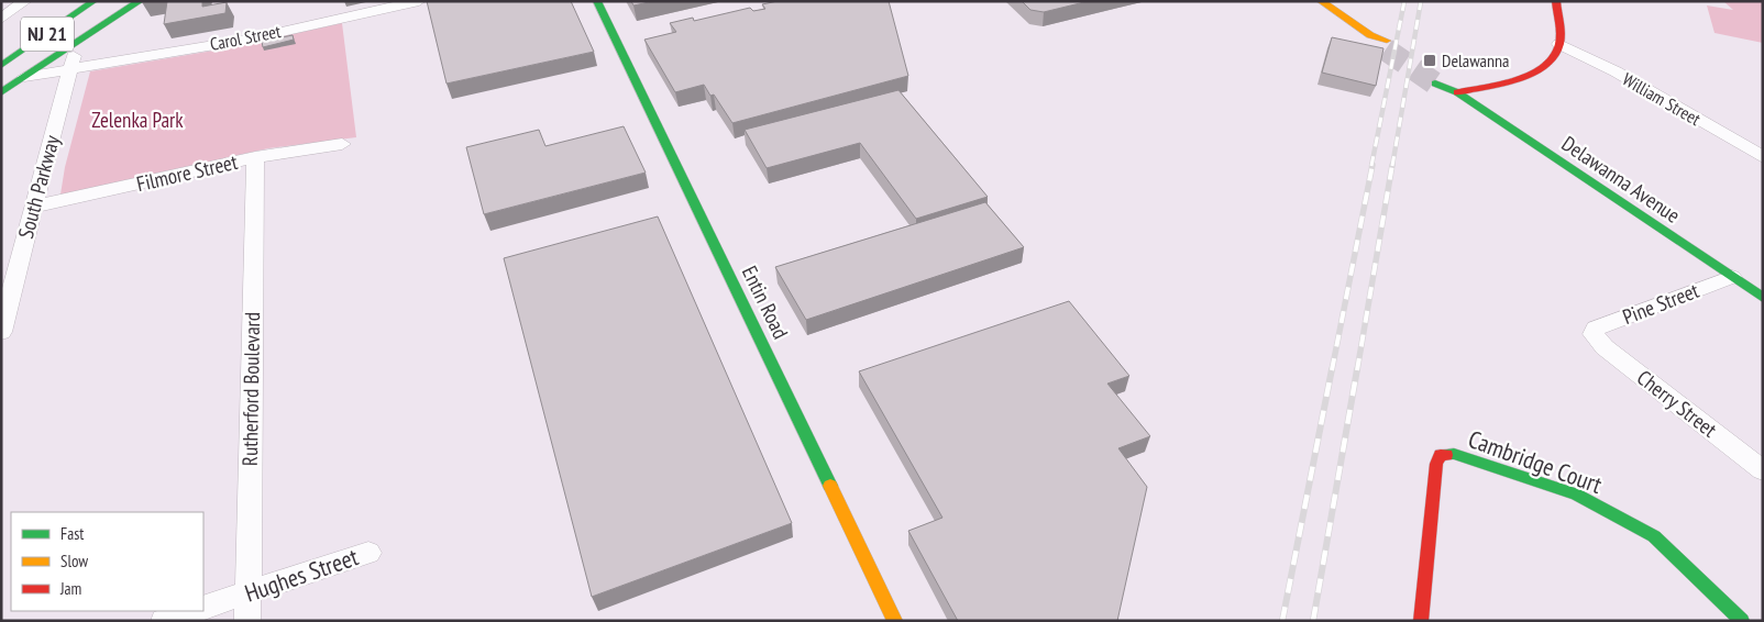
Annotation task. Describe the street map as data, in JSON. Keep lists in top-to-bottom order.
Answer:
{
  "streets": {
    "main road": [
      "NJ 21",
      "Delawanna Avenue",
      "Entin Road",
      "Cambridge Court"
    ],
    "street": [
      "Carol Street",
      "William Street",
      "Filmore Street",
      "South Parkway",
      "Pine Street",
      "Rutherford Boulevard",
      "Cherry Street",
      "Hughes Street"
    ]
  },
  "crossings": [
    ["Carol Street", "South Parkway"],
    ["Filmore Street", "South Parkway"],
    ["Filmore Street", "Rutherford Boulevard"],
    ["Delawanna Avenue", "Pine Street"],
    ["Pine Street", "Cherry Street"],
    ["Rutherford Boulevard", "Hughes Street"]
  ],
  "parks": ["Zelenka Park"],
  "places": {
    "transit": ["Delawanna"]
  },
  "legend": ["Fast", "Slow", "Jam"]
}
